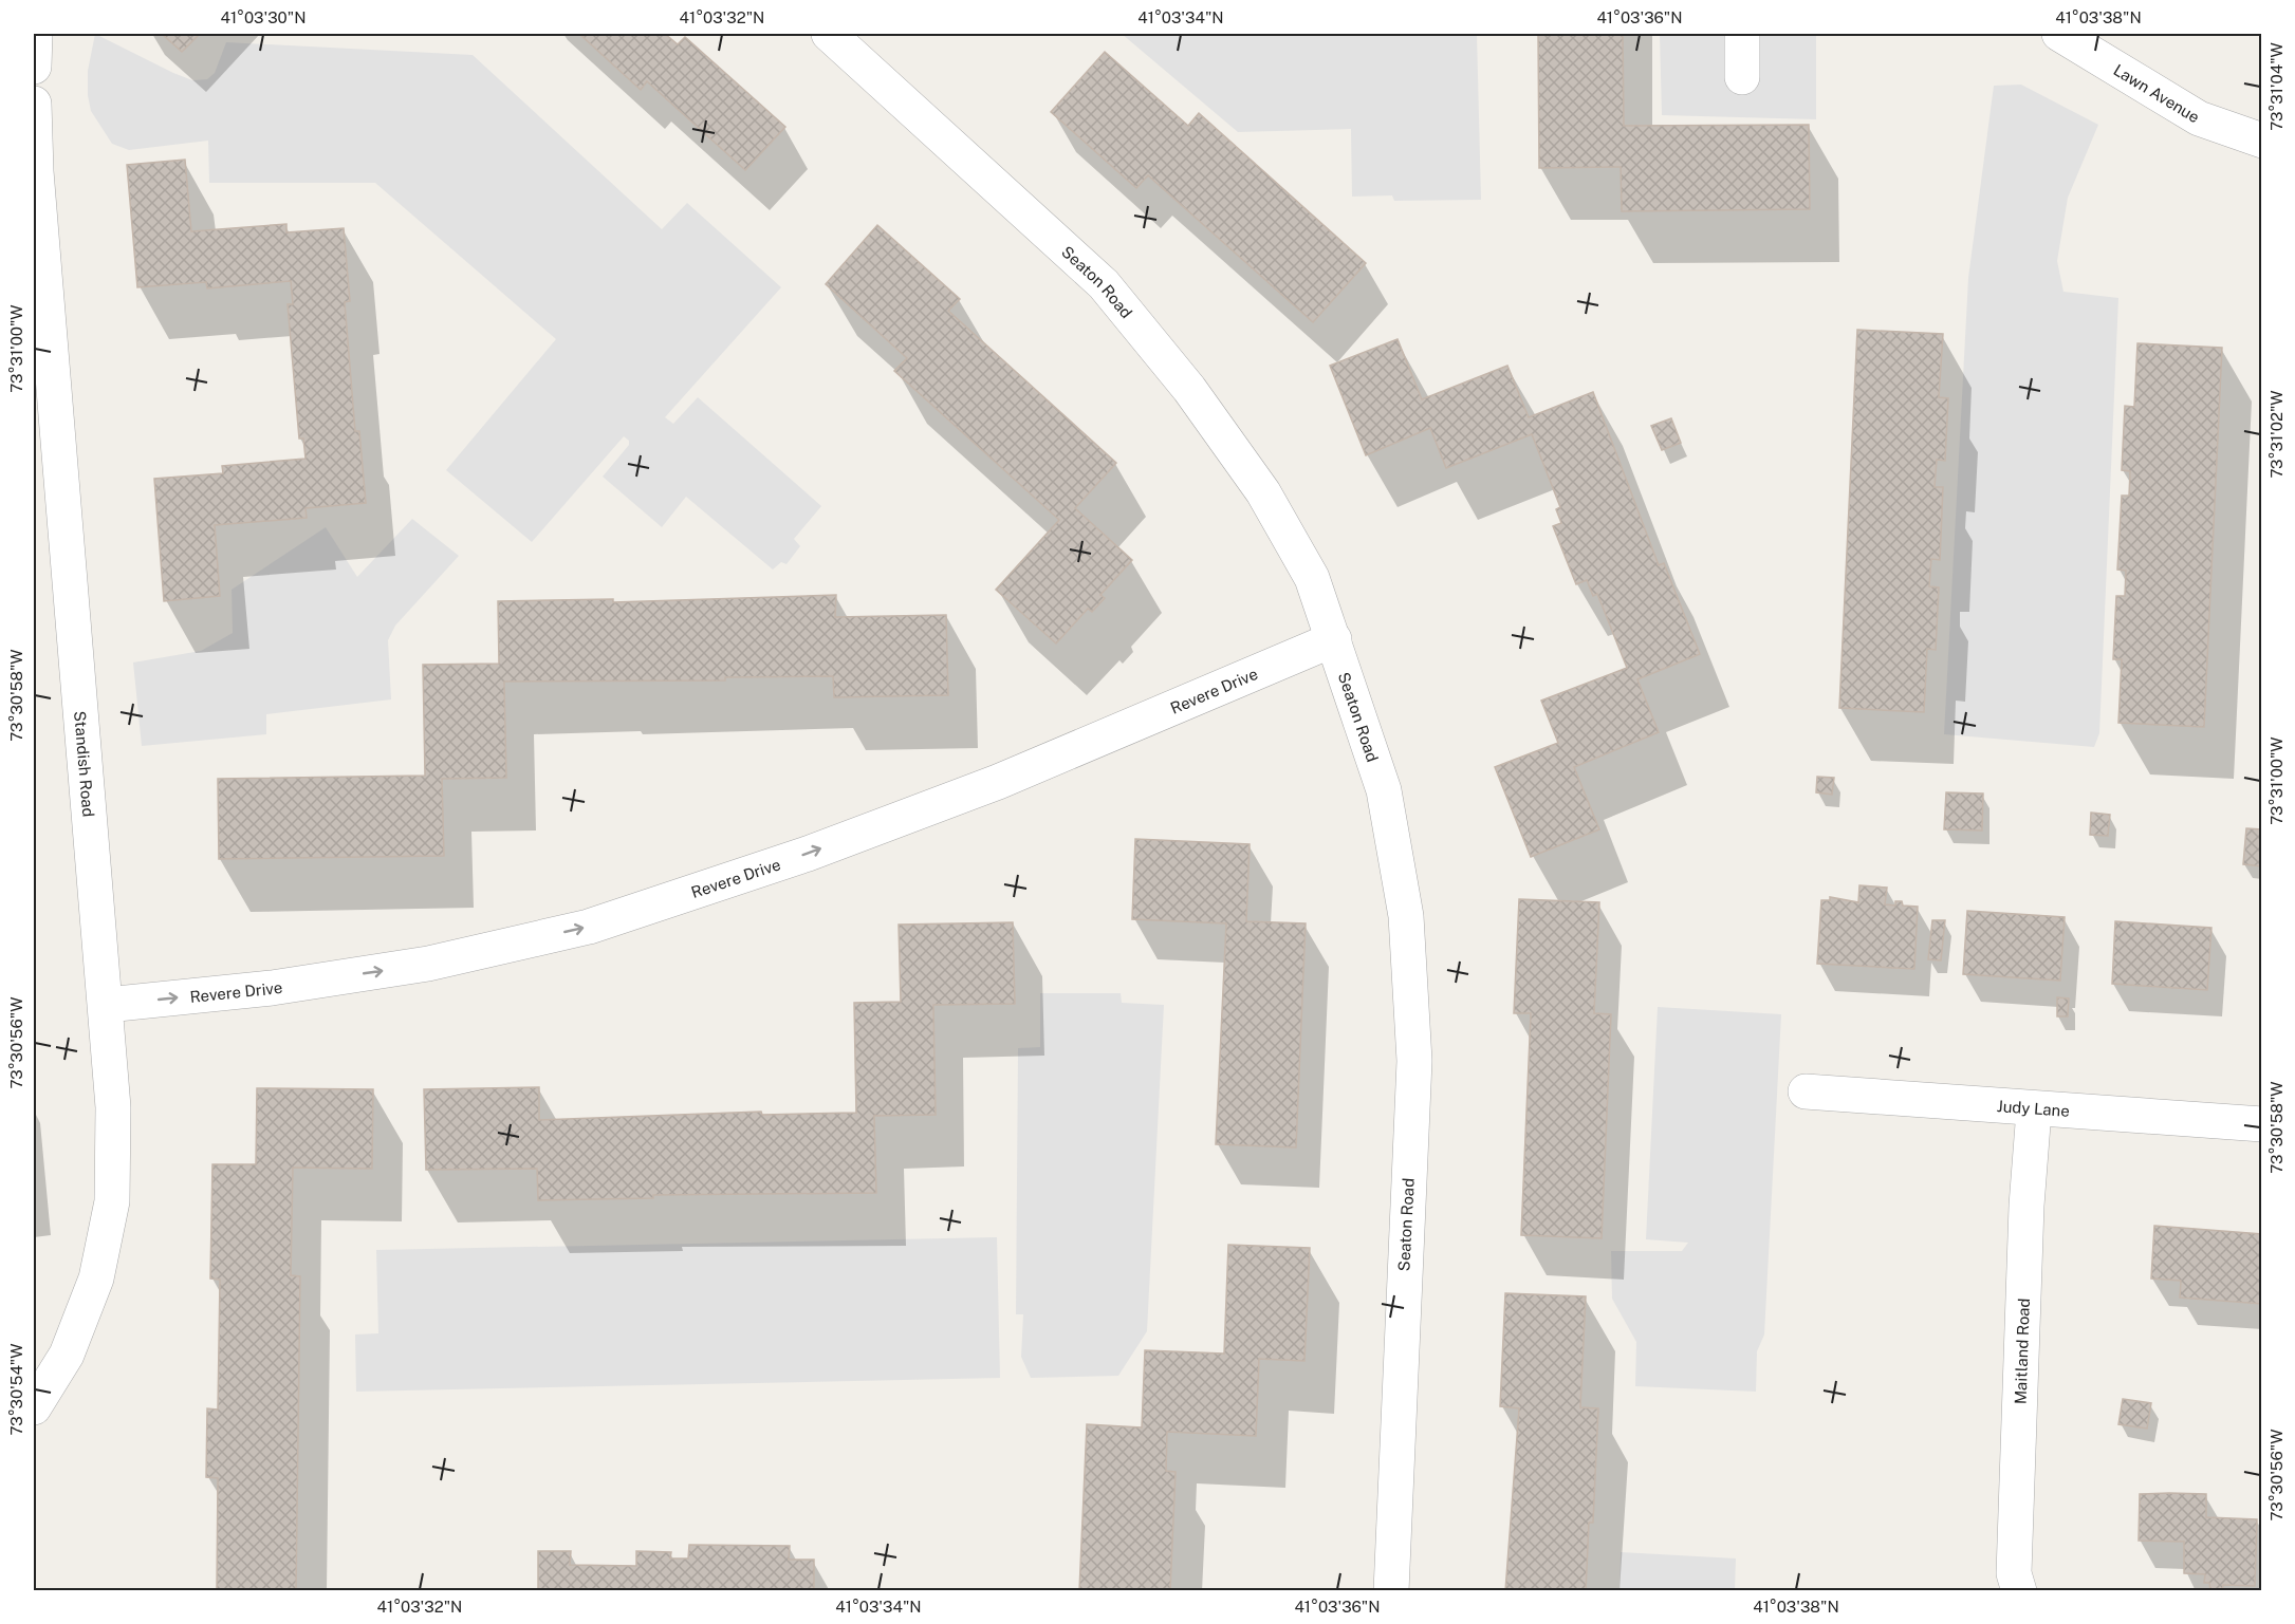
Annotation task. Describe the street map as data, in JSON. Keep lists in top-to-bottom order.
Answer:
{
  "streets": {
    "street": [
      "Lawn Avenue",
      "Seaton Road",
      "Revere Drive",
      "Standish Road",
      "Judy Lane",
      "Maitland Road"
    ]
  },
  "crossings": [
    ["Seaton Road", "Revere Drive"],
    ["Revere Drive", "Standish Road"],
    ["Judy Lane", "Maitland Road"]
  ],
  "one_way": ["Revere Drive"],
  "coordinates": [
    "41°03'30\"N",
    "41°03'32\"N",
    "41°03'34\"N",
    "41°03'36\"N",
    "41°03'38\"N",
    "73°31'04\"W",
    "73°31'00\"W",
    "73°31'02\"W",
    "73°30'58\"W",
    "73°30'56\"W",
    "73°30'54\"W"
  ]
}
